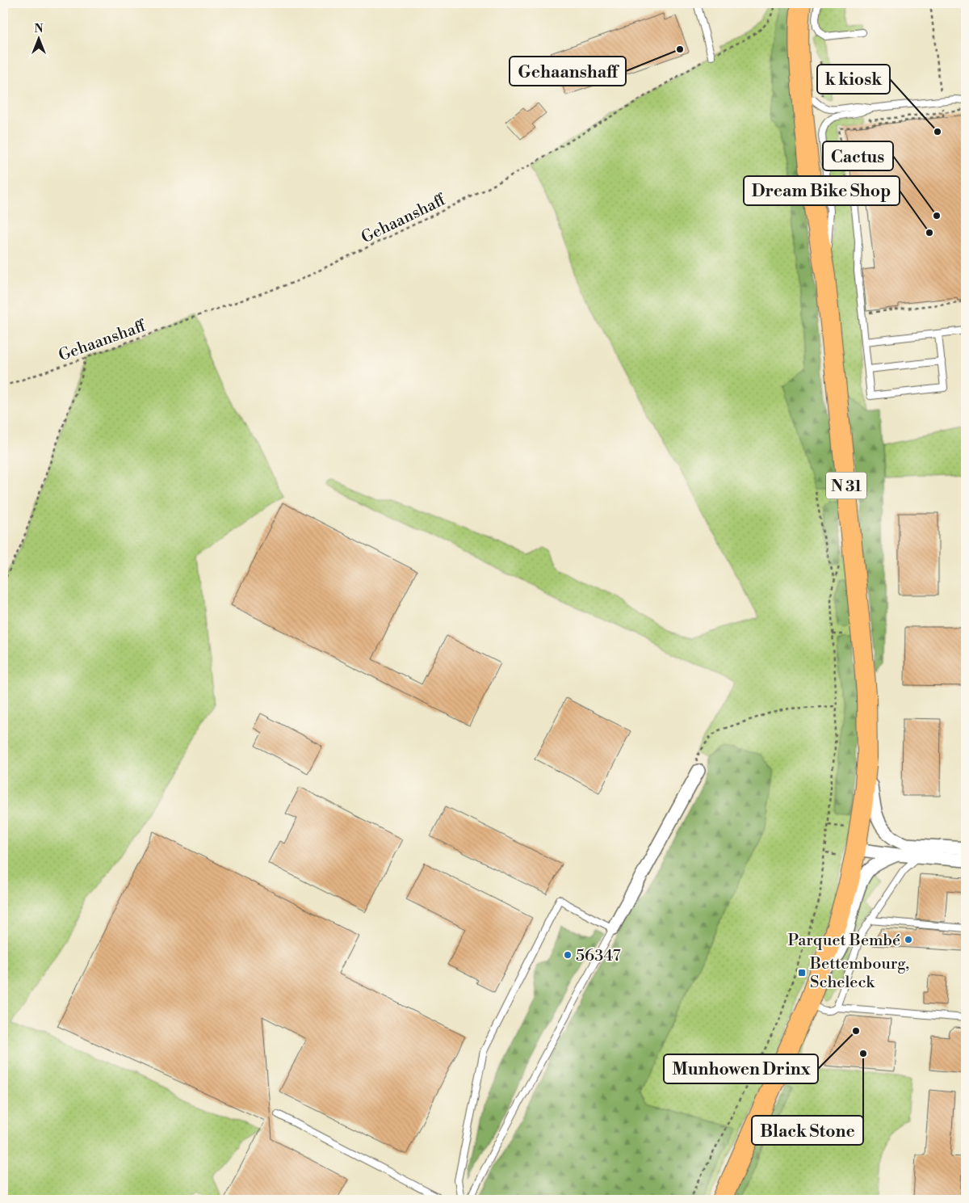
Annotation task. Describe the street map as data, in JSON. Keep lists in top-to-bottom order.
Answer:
{
  "streets": {
    "main road": ["N 31"],
    "path": ["Gehaanshaff"]
  },
  "places": {
    "other": [
      "Gehaanshaff",
      "k kiosk",
      "Cactus",
      "Dream Bike Shop",
      "Parquet Bembé",
      "56347",
      "Munhowen Drinx",
      "Black Stone"
    ],
    "transit": ["Bettembourg, Scheleck"]
  },
  "north": "top"
}
